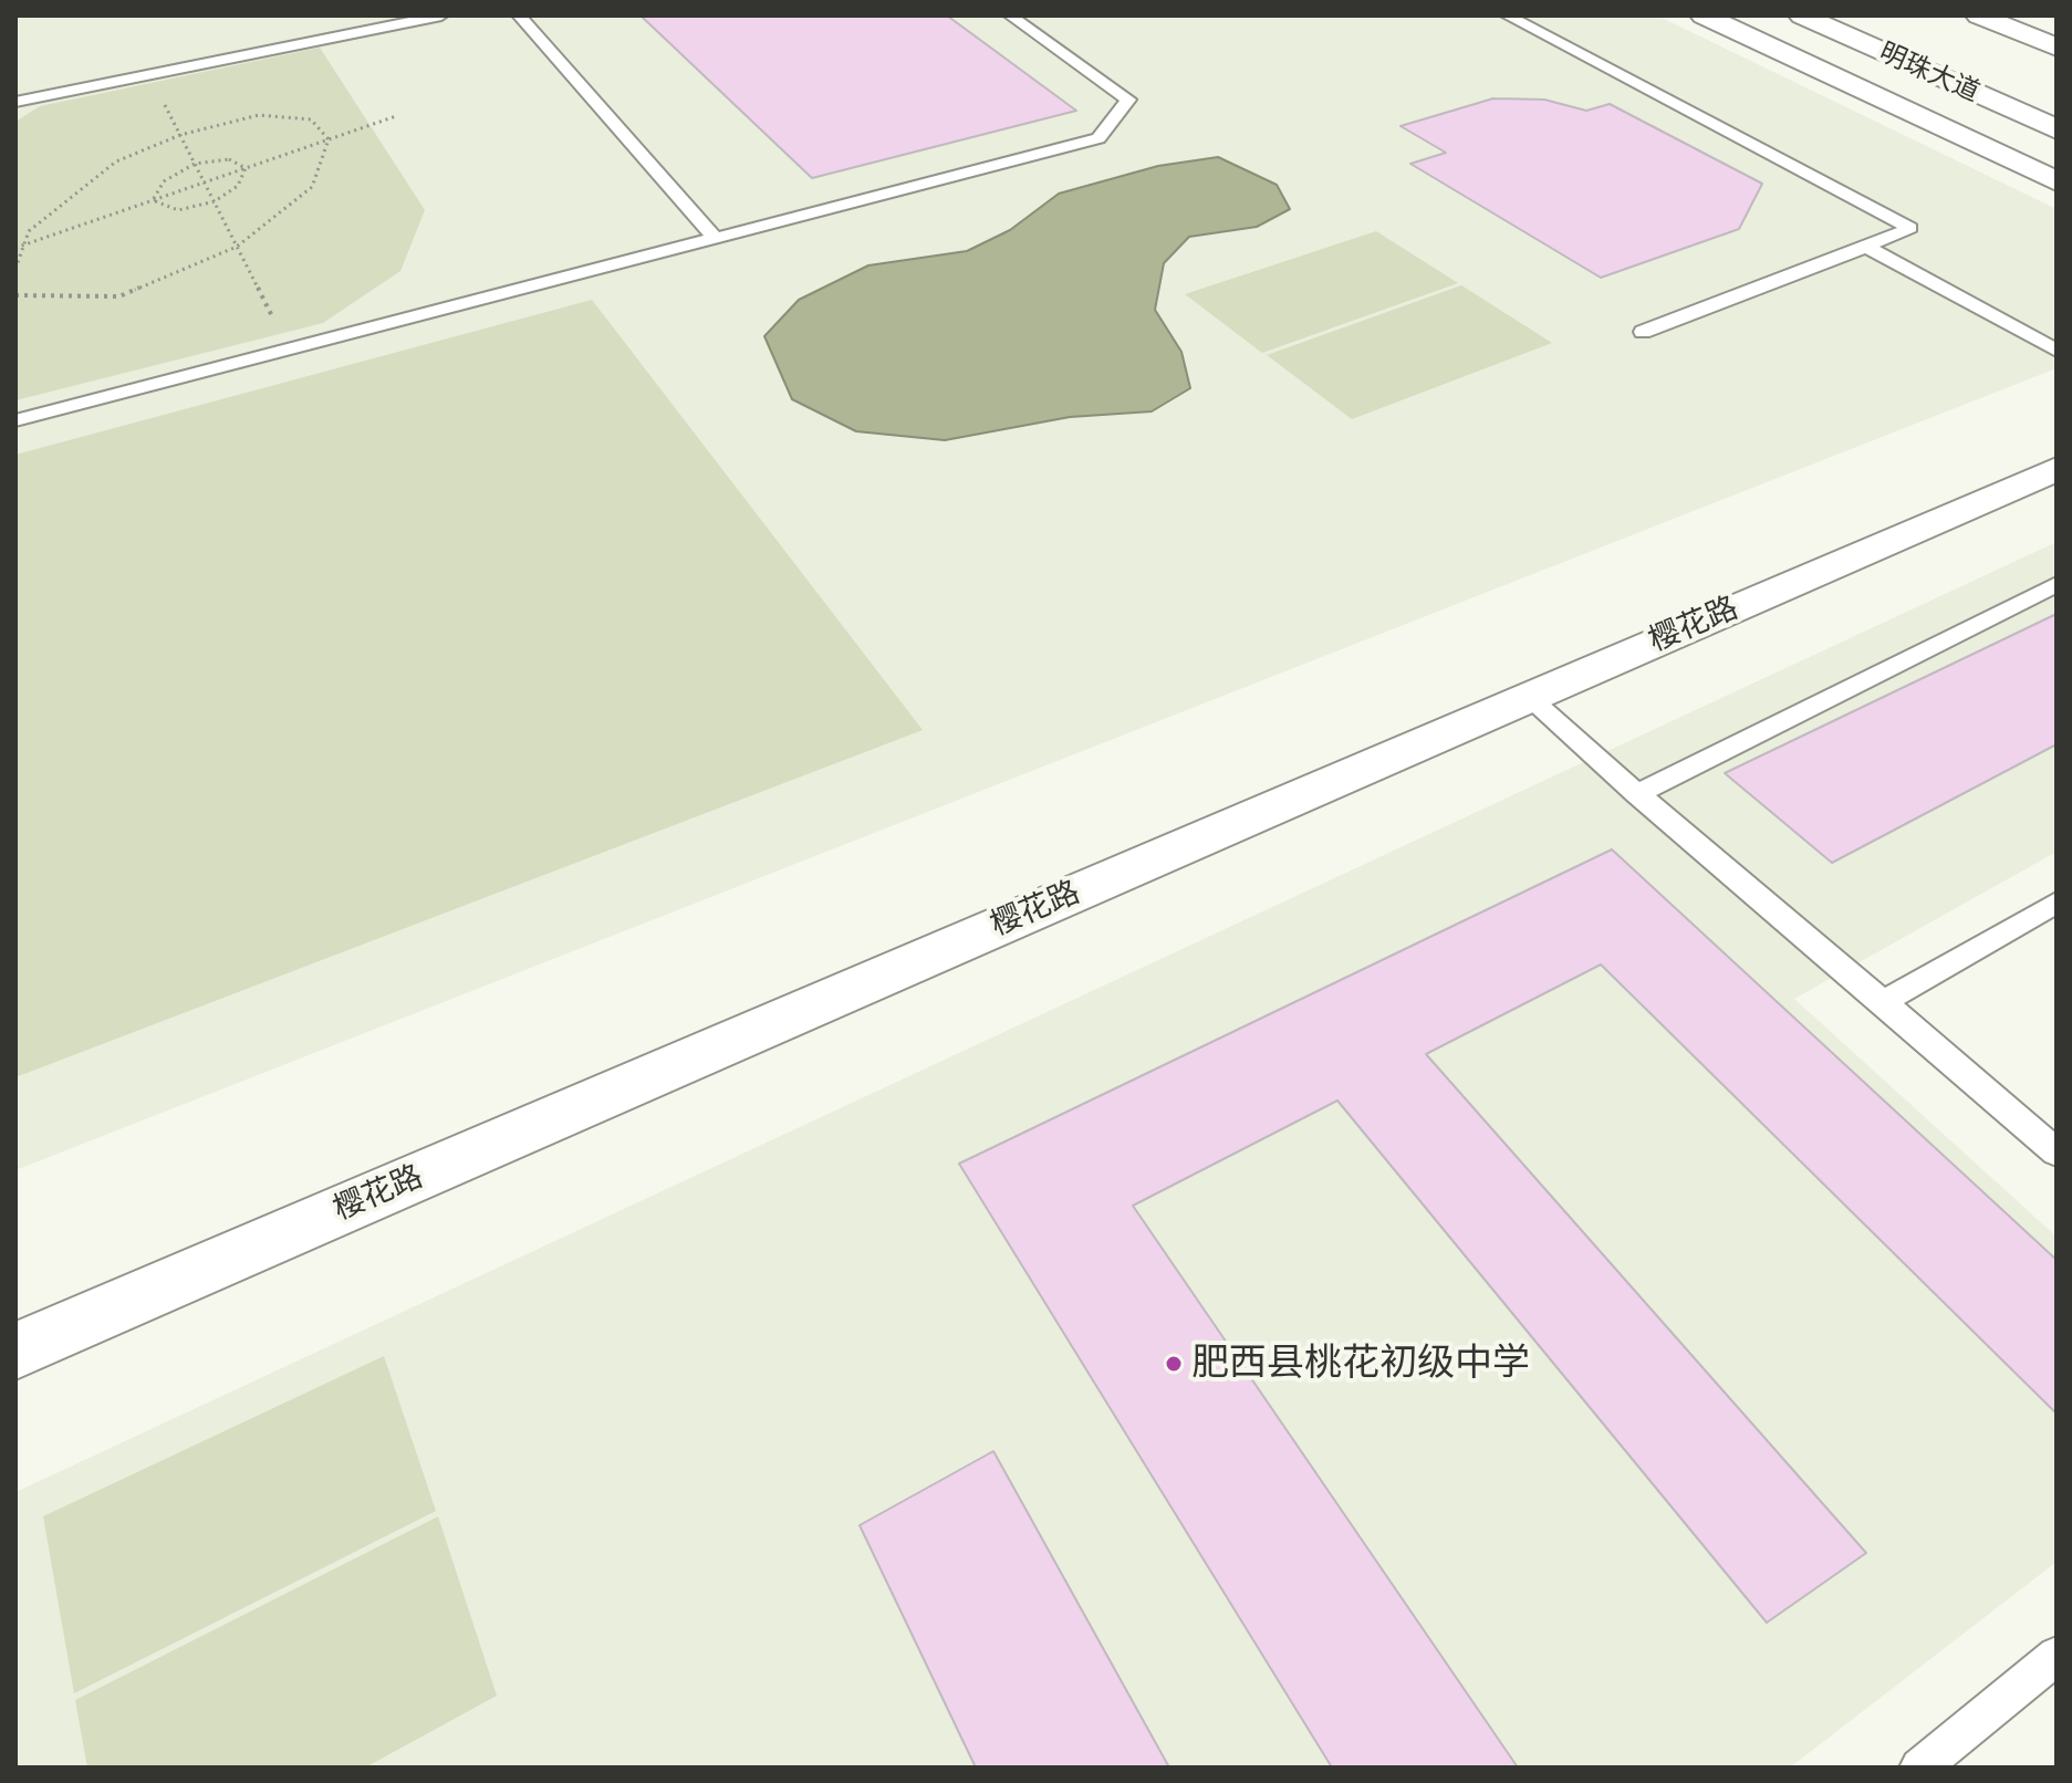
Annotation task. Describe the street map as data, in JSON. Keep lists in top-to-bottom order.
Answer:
{
  "streets": {
    "street": ["明珠大道", "樱花路"]
  },
  "places": ["肥西县桃花初级中学"]
}
